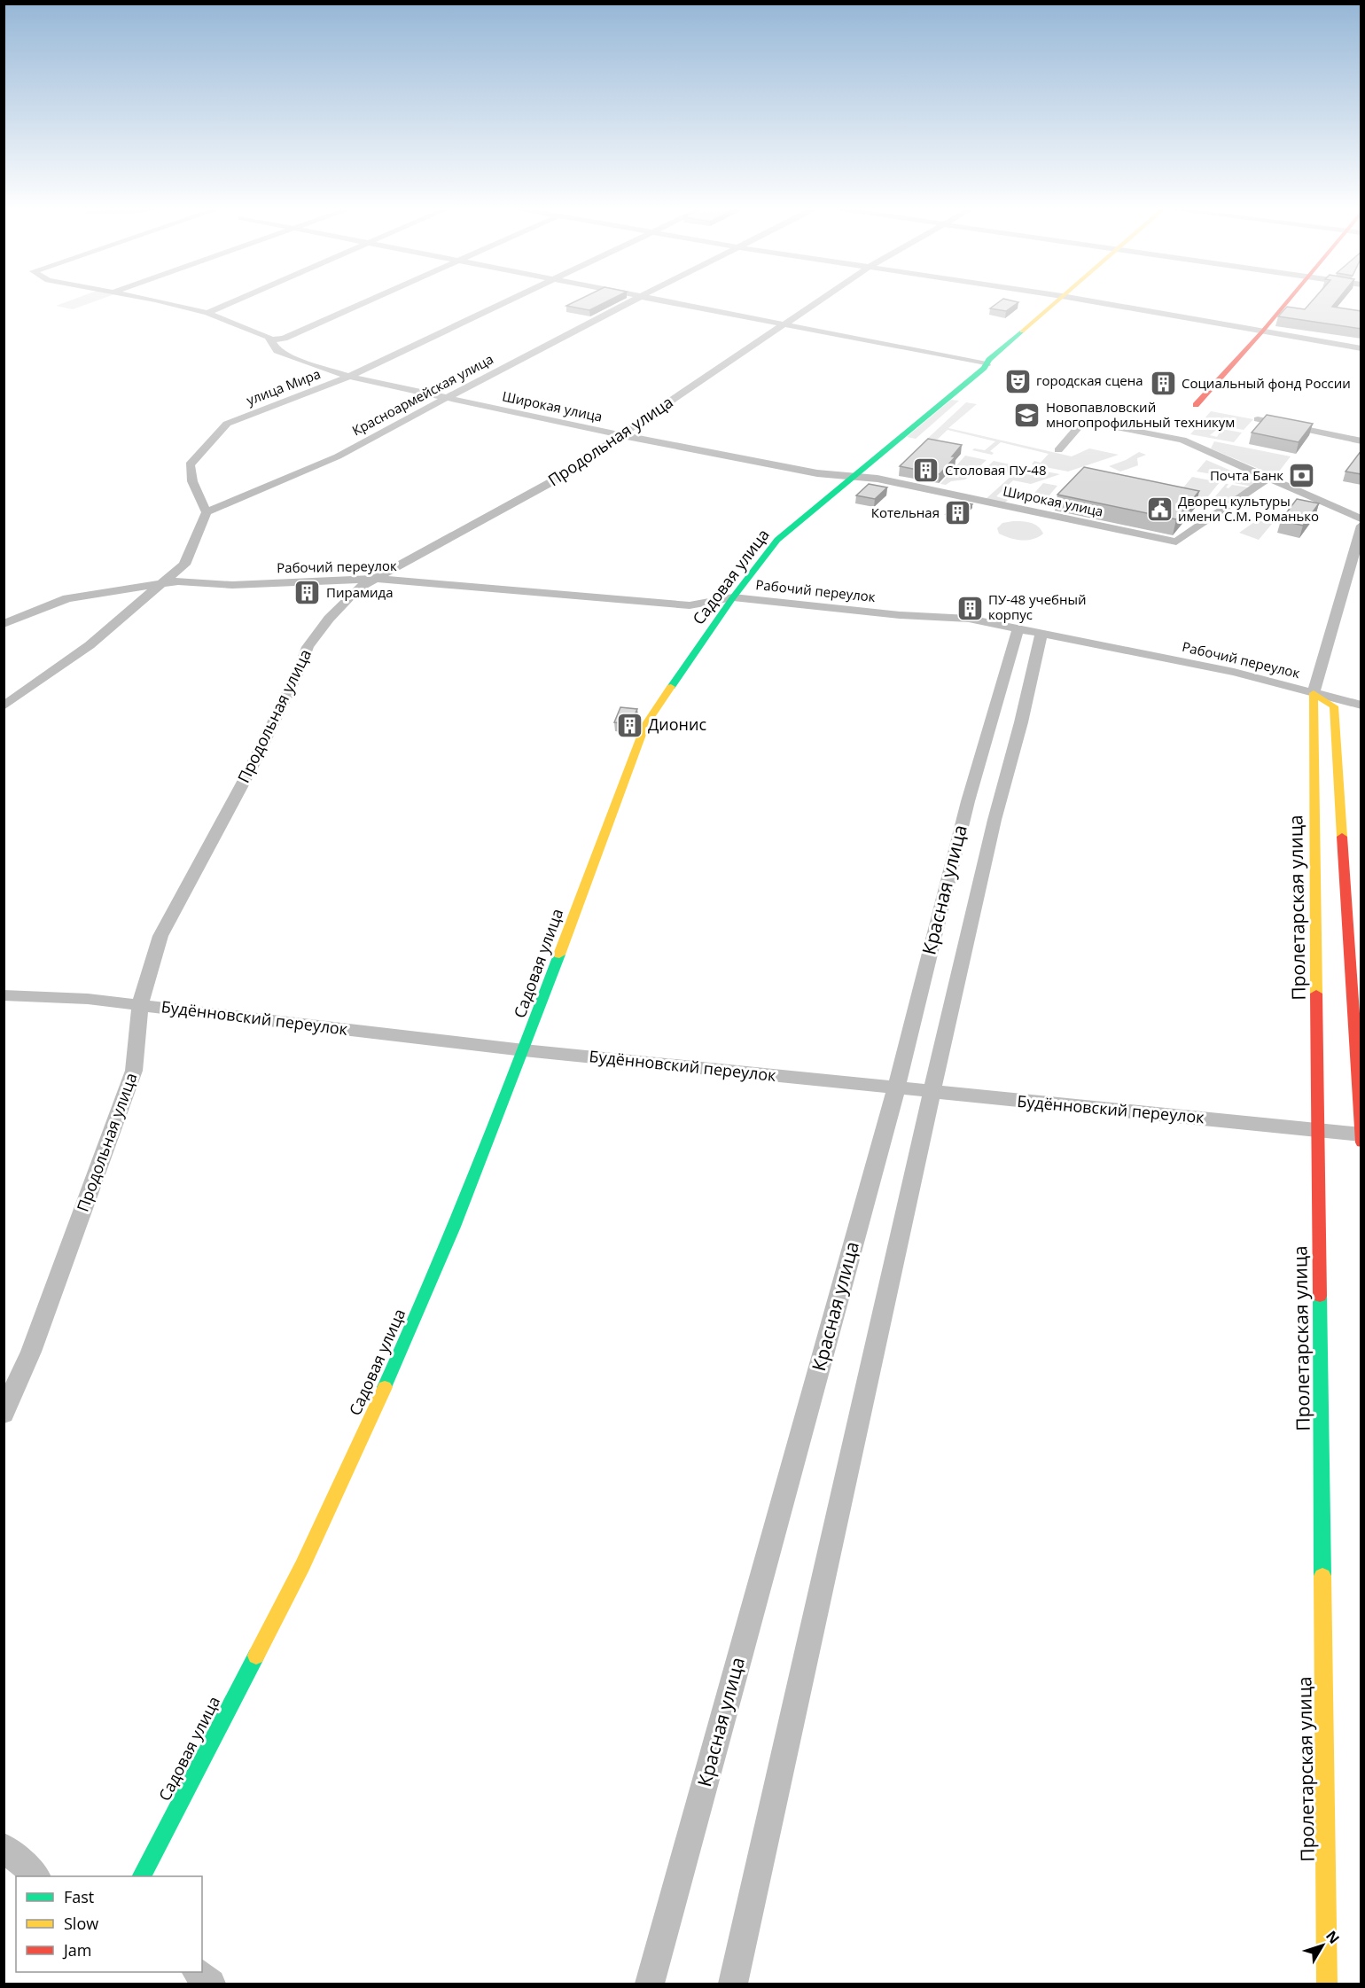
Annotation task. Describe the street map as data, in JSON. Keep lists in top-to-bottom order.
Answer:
{
  "streets": {
    "street": [
      "улица Мира",
      "Красноармейская улица",
      "Широкая улица",
      "Продольная улица",
      "Рабочий переулок",
      "Садовая улица",
      "Красная улица",
      "Пролетарская улица",
      "Будённовский переулок"
    ]
  },
  "crossings": [
    ["улица Мира", "Красноармейская улица"],
    ["улица Мира", "Широкая улица"],
    ["Красноармейская улица", "Широкая улица"],
    ["Широкая улица", "Продольная улица"],
    ["Широкая улица", "Садовая улица"],
    ["Продольная улица", "Рабочий переулок"],
    ["Продольная улица", "Будённовский переулок"],
    ["Рабочий переулок", "Садовая улица"],
    ["Рабочий переулок", "Красная улица"],
    ["Рабочий переулок", "Пролетарская улица"],
    ["Садовая улица", "Будённовский переулок"],
    ["Красная улица", "Будённовский переулок"],
    ["Пролетарская улица", "Будённовский переулок"]
  ],
  "places": {
    "theatre": ["городская сцена"],
    "building": [
      "Социальный фонд России",
      "Столовая ПУ-48",
      "Котельная",
      "Пирамида",
      "ПУ-48 учебный корпус",
      "Дионис"
    ],
    "school or university": ["Новопавловский многопрофильный техникум"],
    "bank": ["Почта Банк"],
    "public building": ["Дворец культуры имени С.М. Романько"]
  },
  "legend": ["Fast", "Slow", "Jam"],
  "north": "top right"
}
